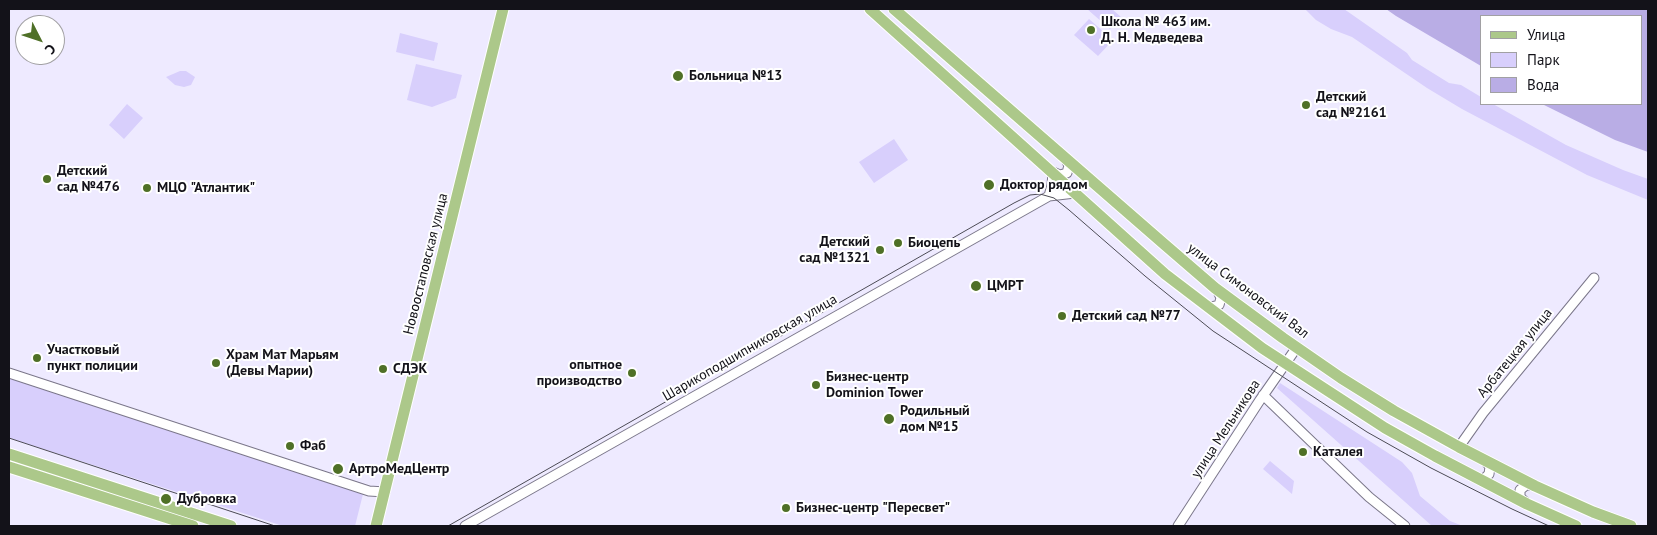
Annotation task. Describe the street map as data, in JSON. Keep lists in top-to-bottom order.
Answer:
{
  "streets": {
    "main road": ["Новоостаповская улица", "улица Симоновский Вал"],
    "street": ["Шарикоподшипниковская улица", "Арбатецкая улица", "улица Мельникова"]
  },
  "crossings": [
    ["улица Симоновский Вал", "Арбатецкая улица"],
    ["улица Симоновский Вал", "улица Мельникова"]
  ],
  "places": [
    "Школа № 463 им. Д. Н. Медведева",
    "Больница №13",
    "Детский сад №2161",
    "Детский сад №476",
    "Доктор рядом",
    "МЦО \"Атлантик\"",
    "Биоцепь",
    "Детский сад №1321",
    "ЦМРТ",
    "Детский сад №77",
    "Участковый пункт полиции",
    "Храм Мат Марьям (Девы Марии)",
    "СДЭК",
    "опытное производство",
    "Бизнес-центр Dominion Tower",
    "Родильный дом №15",
    "Фаб",
    "Каталея",
    "АртроМедЦентр",
    "Дубровка",
    "Бизнес-центр \"Пересвет\""
  ],
  "legend": ["Улица", "Парк", "Вода"],
  "north": "bottom right"
}
